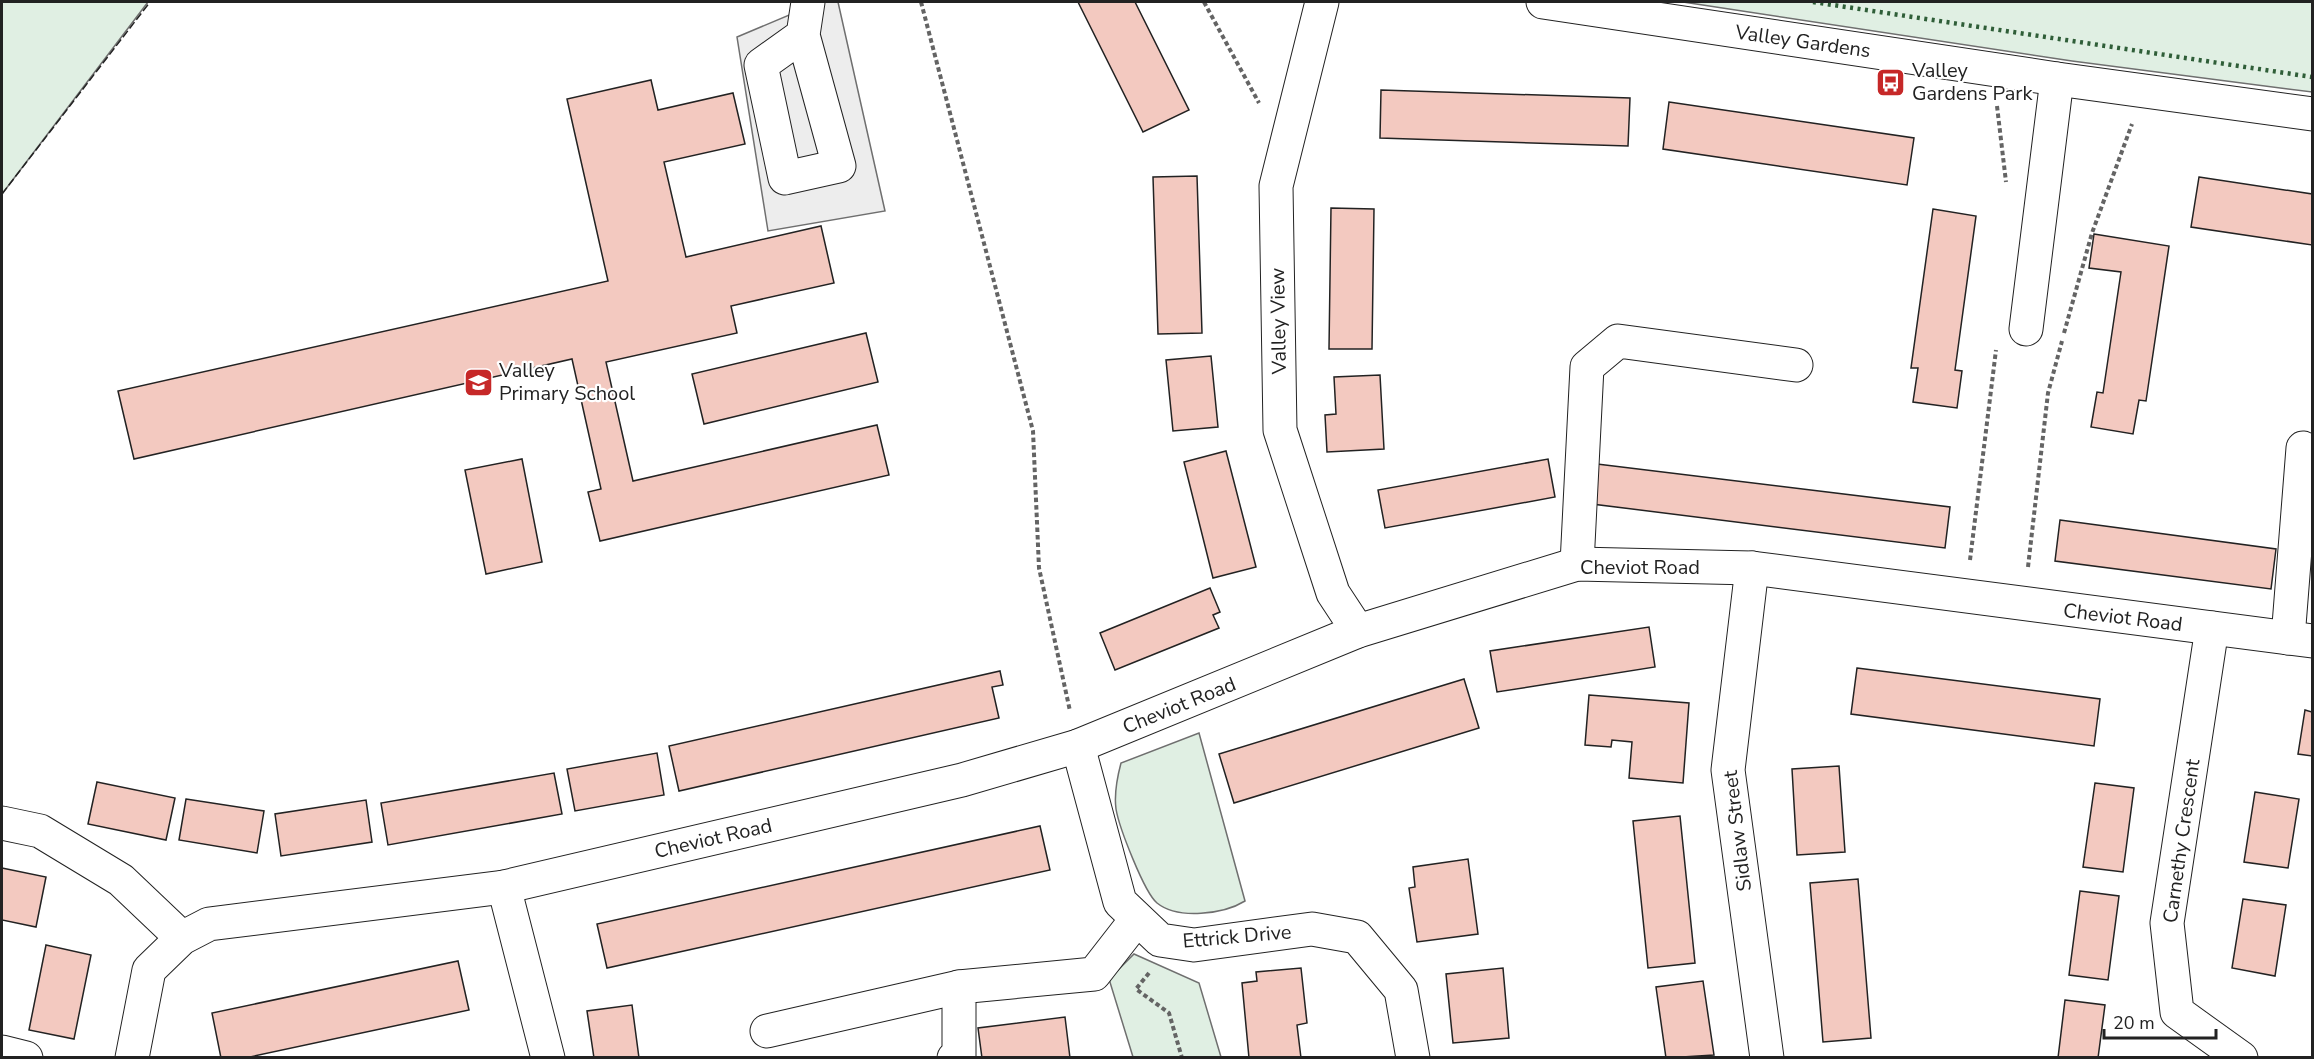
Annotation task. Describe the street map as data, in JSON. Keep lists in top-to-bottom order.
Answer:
{
  "streets": {
    "street": [
      "Valley Gardens",
      "Valley View",
      "Cheviot Road",
      "Sidlaw Street",
      "Carnethy Crescent",
      "Ettrick Drive"
    ]
  },
  "crossings": [
    ["Valley View", "Cheviot Road"],
    ["Cheviot Road", "Sidlaw Street"],
    ["Cheviot Road", "Carnethy Crescent"]
  ],
  "places": {
    "bus stop": ["Valley Gardens Park"],
    "school or university": ["Valley Primary School"]
  },
  "scale_bar": "20 m"
}
